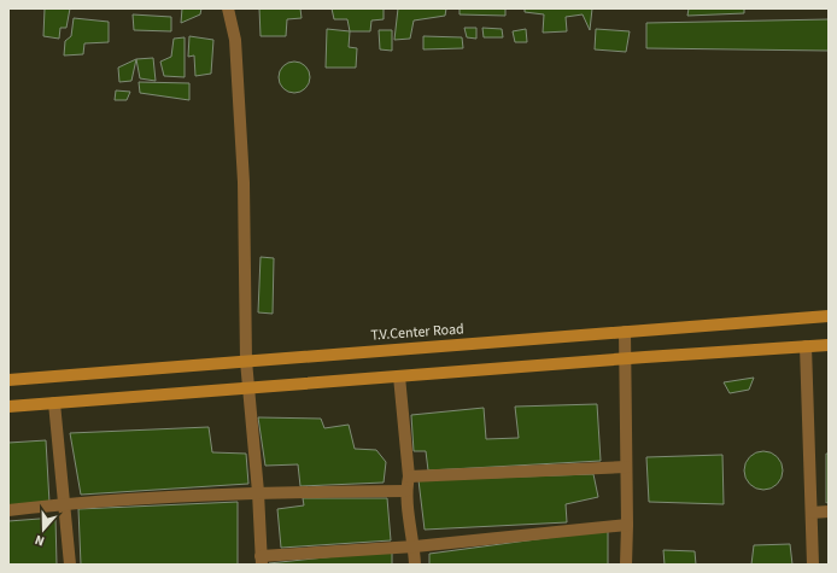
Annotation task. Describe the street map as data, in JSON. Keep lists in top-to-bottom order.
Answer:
{
  "streets": {
    "street": ["T.V.Center Road"]
  },
  "north": "bottom"
}
